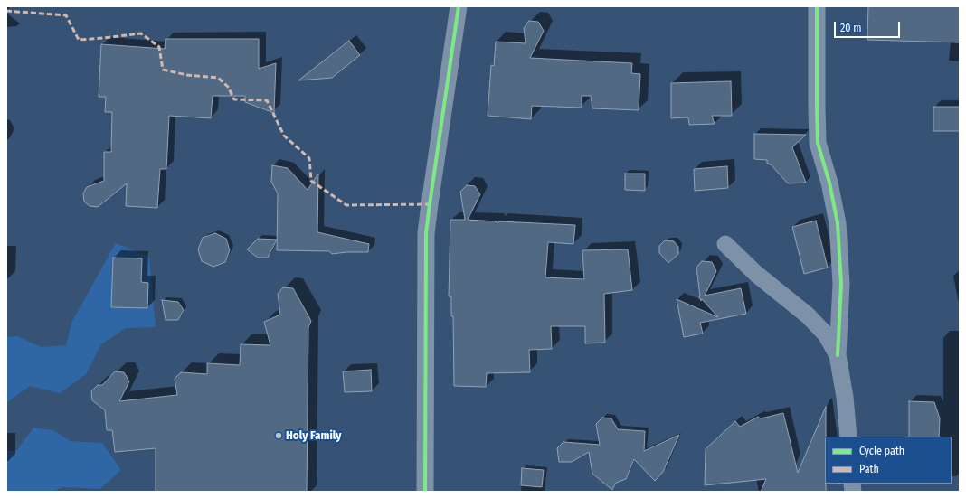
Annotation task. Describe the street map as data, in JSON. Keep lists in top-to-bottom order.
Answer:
{
  "places": ["Holy Family"],
  "legend": ["Cycle path", "Path"],
  "scale_bar": "20 m"
}
